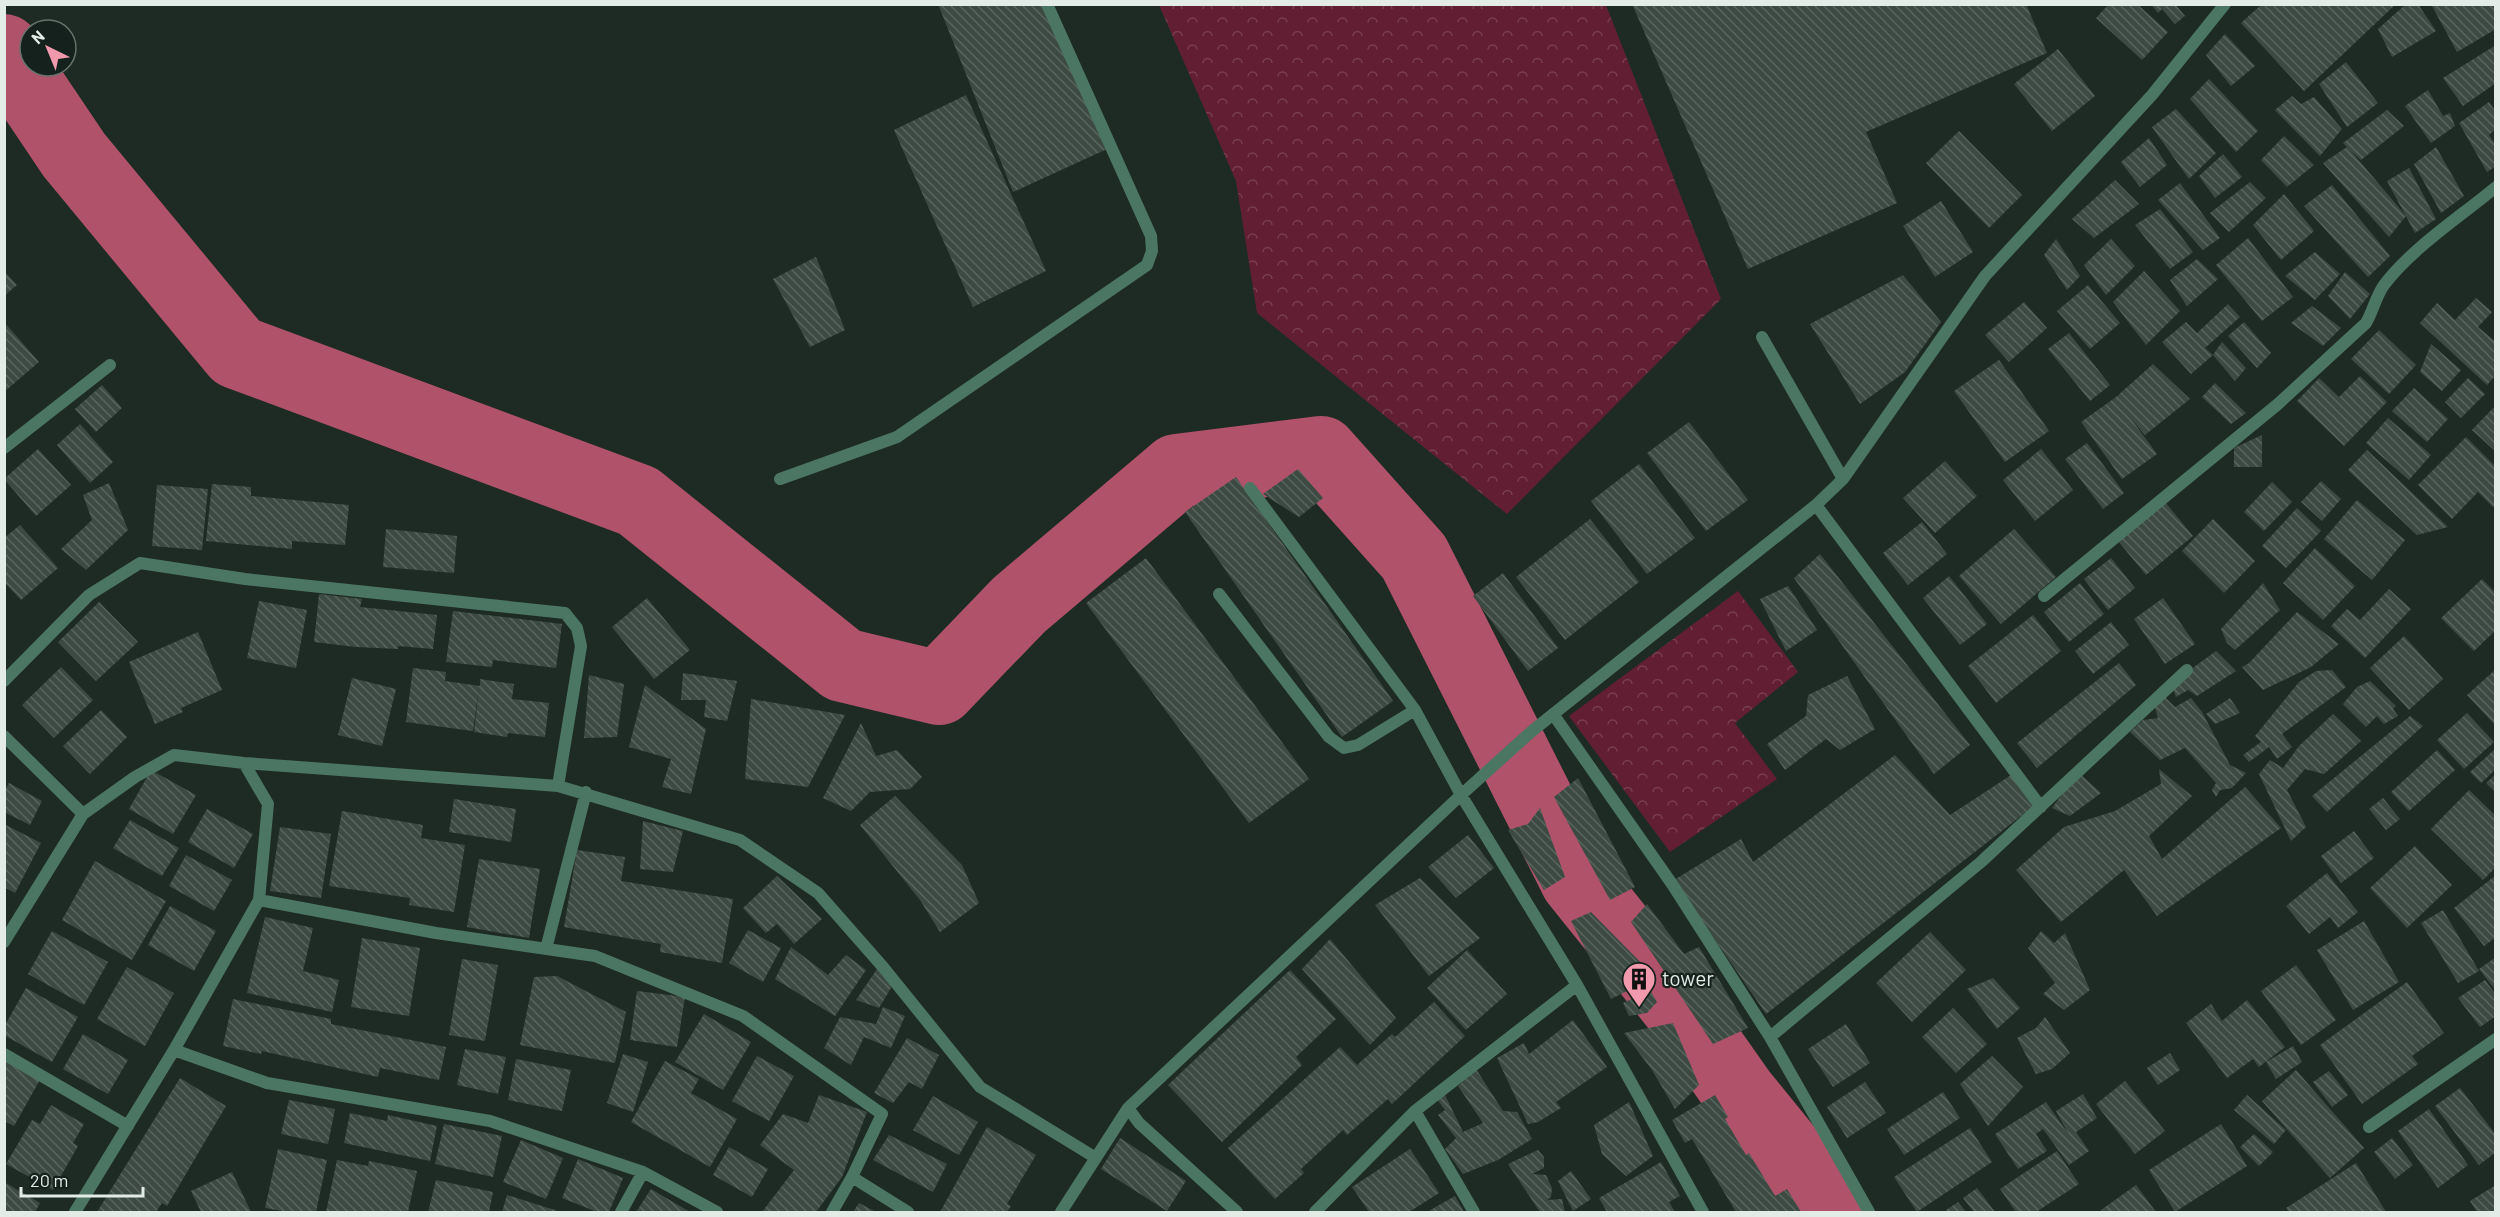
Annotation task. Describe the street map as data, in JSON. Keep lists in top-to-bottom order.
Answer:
{
  "places": {
    "building": ["tower"]
  },
  "scale_bar": "20 m",
  "north": "top left"
}
